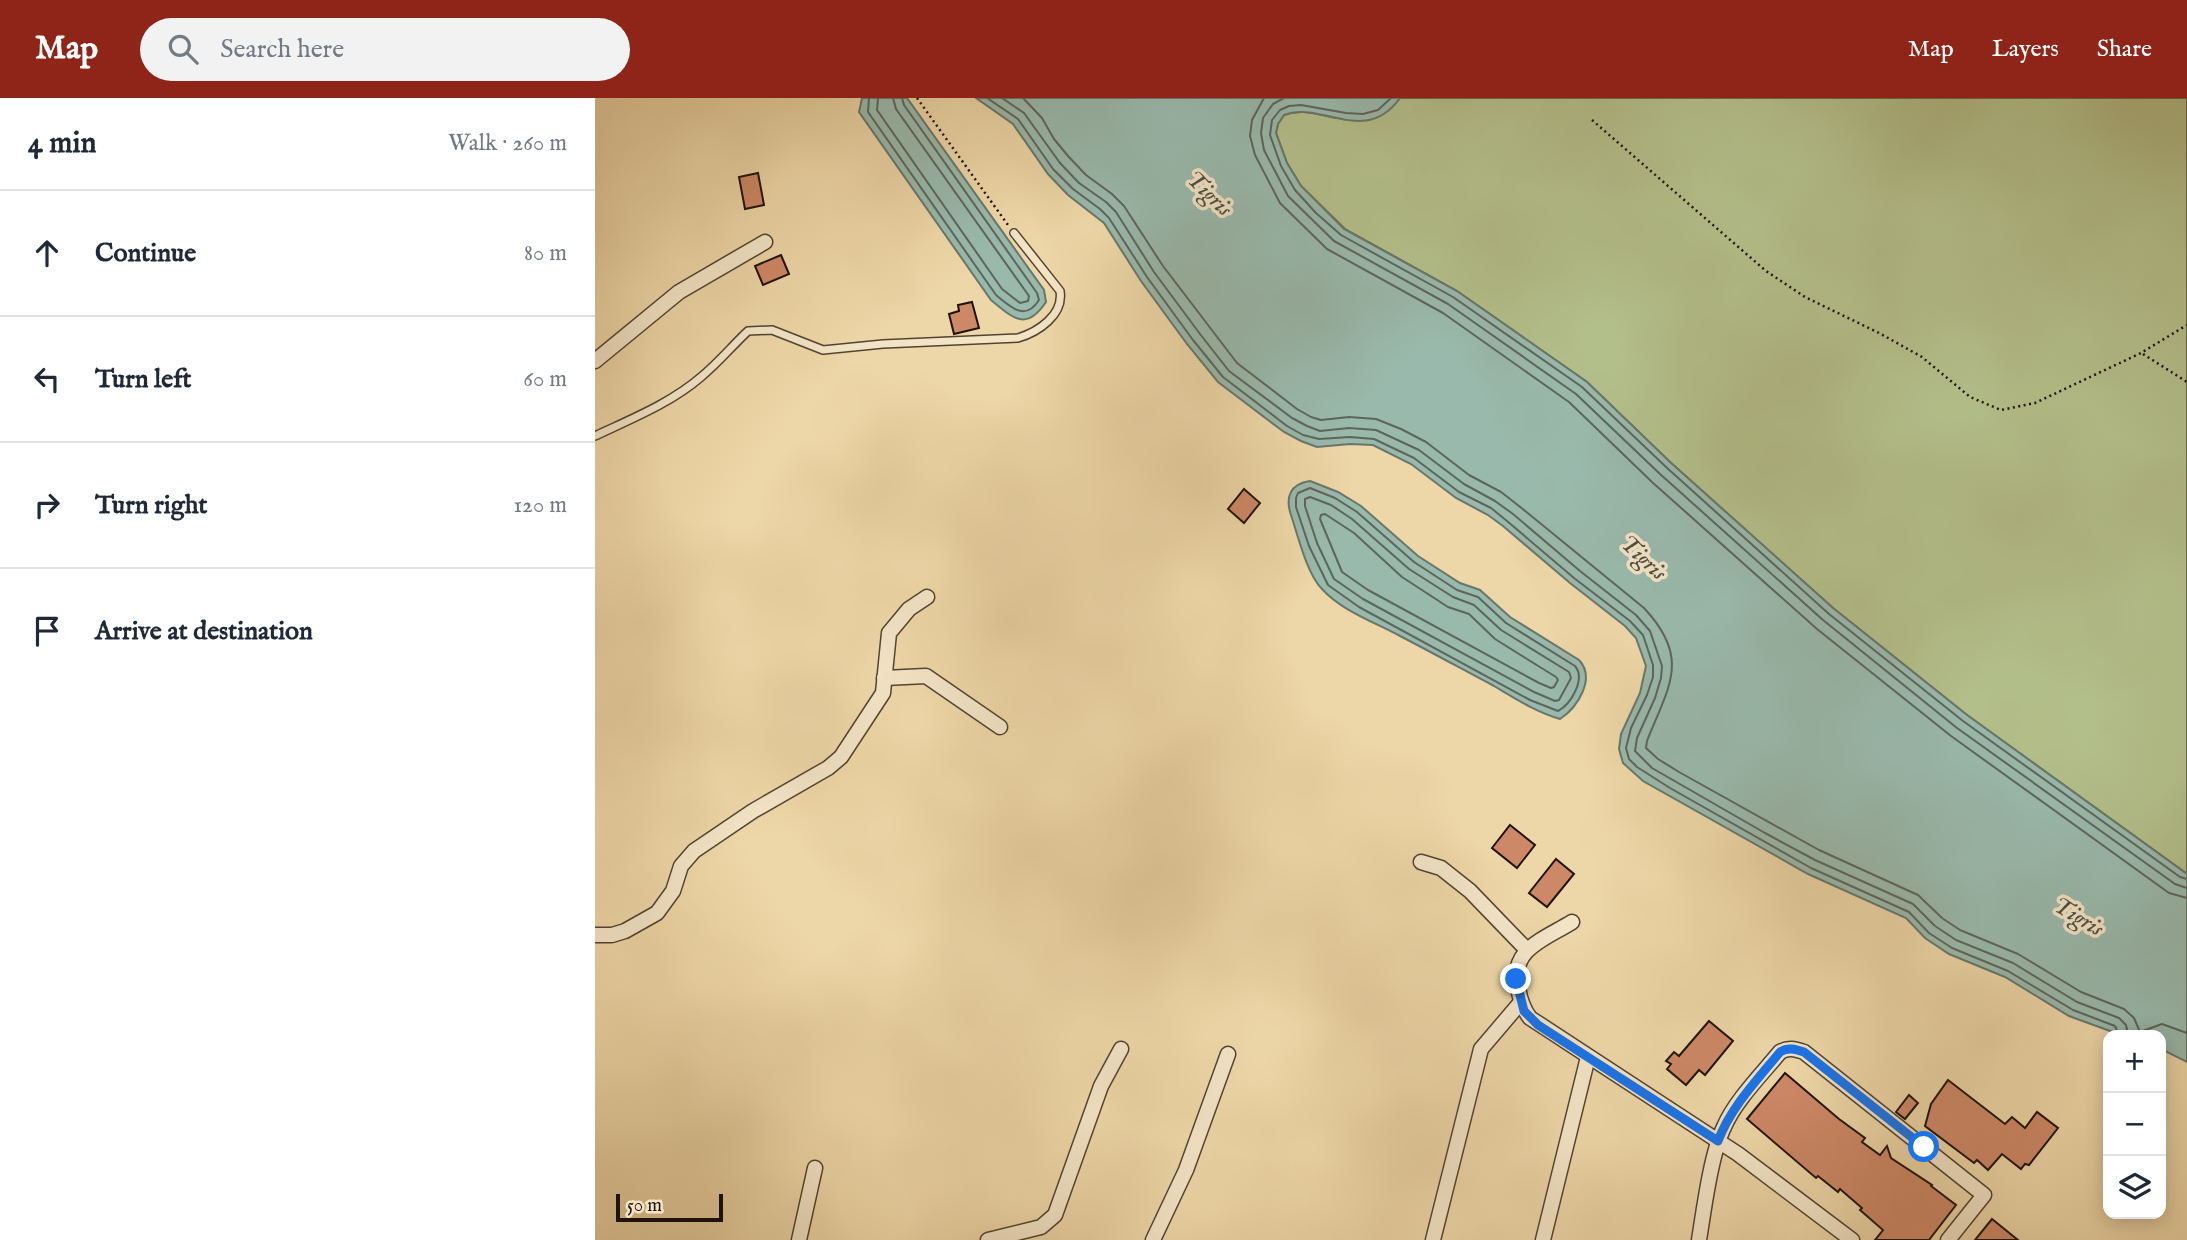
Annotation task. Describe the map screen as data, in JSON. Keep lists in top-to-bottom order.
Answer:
{
  "water": ["Tigris"],
  "scale_bar": "50 m",
  "page": {
    "header": "Map",
    "search": "Search here",
    "nav": ["Map", "Layers", "Share"],
    "heading": ["4 min", "Walk · 260 m"],
    "list": [
      ["Continue", "80 m"],
      ["Turn left", "60 m"],
      ["Turn right", "120 m"],
      "Arrive at destination"
    ],
    "map_buttons": ["+", "−"],
    "scale": "50 m"
  }
}
